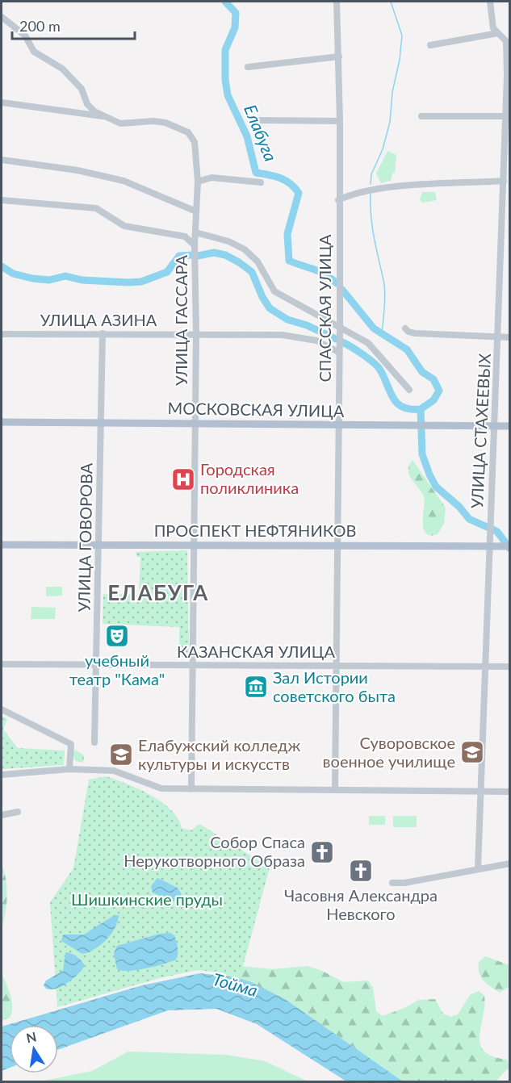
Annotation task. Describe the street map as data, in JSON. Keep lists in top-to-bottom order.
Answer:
{
  "streets": {
    "main road": ["МОСКОВСКАЯ УЛИЦА", "ПРОСПЕКТ НЕФТЯНИКОВ"],
    "street": [
      "СПАССКАЯ УЛИЦА",
      "УЛИЦА АЗИНА",
      "УЛИЦА ГАССАРА",
      "УЛИЦА СТАХЕЕВЫХ",
      "УЛИЦА ГОВОРОВА",
      "КАЗАНСКАЯ УЛИЦА"
    ]
  },
  "crossings": [
    ["СПАССКАЯ УЛИЦА", "УЛИЦА АЗИНА"],
    ["СПАССКАЯ УЛИЦА", "МОСКОВСКАЯ УЛИЦА"],
    ["СПАССКАЯ УЛИЦА", "ПРОСПЕКТ НЕФТЯНИКОВ"],
    ["СПАССКАЯ УЛИЦА", "КАЗАНСКАЯ УЛИЦА"],
    ["УЛИЦА АЗИНА", "УЛИЦА ГАССАРА"],
    ["УЛИЦА АЗИНА", "УЛИЦА ГОВОРОВА"],
    ["УЛИЦА ГАССАРА", "МОСКОВСКАЯ УЛИЦА"],
    ["УЛИЦА ГАССАРА", "ПРОСПЕКТ НЕФТЯНИКОВ"],
    ["УЛИЦА ГАССАРА", "КАЗАНСКАЯ УЛИЦА"],
    ["МОСКОВСКАЯ УЛИЦА", "УЛИЦА СТАХЕЕВЫХ"],
    ["МОСКОВСКАЯ УЛИЦА", "УЛИЦА ГОВОРОВА"],
    ["УЛИЦА СТАХЕЕВЫХ", "ПРОСПЕКТ НЕФТЯНИКОВ"],
    ["УЛИЦА СТАХЕЕВЫХ", "КАЗАНСКАЯ УЛИЦА"],
    ["ПРОСПЕКТ НЕФТЯНИКОВ", "УЛИЦА ГОВОРОВА"],
    ["УЛИЦА ГОВОРОВА", "КАЗАНСКАЯ УЛИЦА"]
  ],
  "districts": ["ЕЛАБУГА"],
  "water": ["Елабуга", "Тойма"],
  "parks": ["Шишкинские пруды"],
  "places": {
    "hospital": ["Городская поликлиника"],
    "theatre": ["учебный театр \"Кама\""],
    "museum": ["Зал Истории советского быта"],
    "school or university": ["Суворовское военное училище", "Елабужский колледж культуры и искусств"],
    "church": ["Собор Спаса Нерукотворного Образа", "Часовня Александра Невского"]
  },
  "scale_bar": "200 m",
  "north": "top"
}
